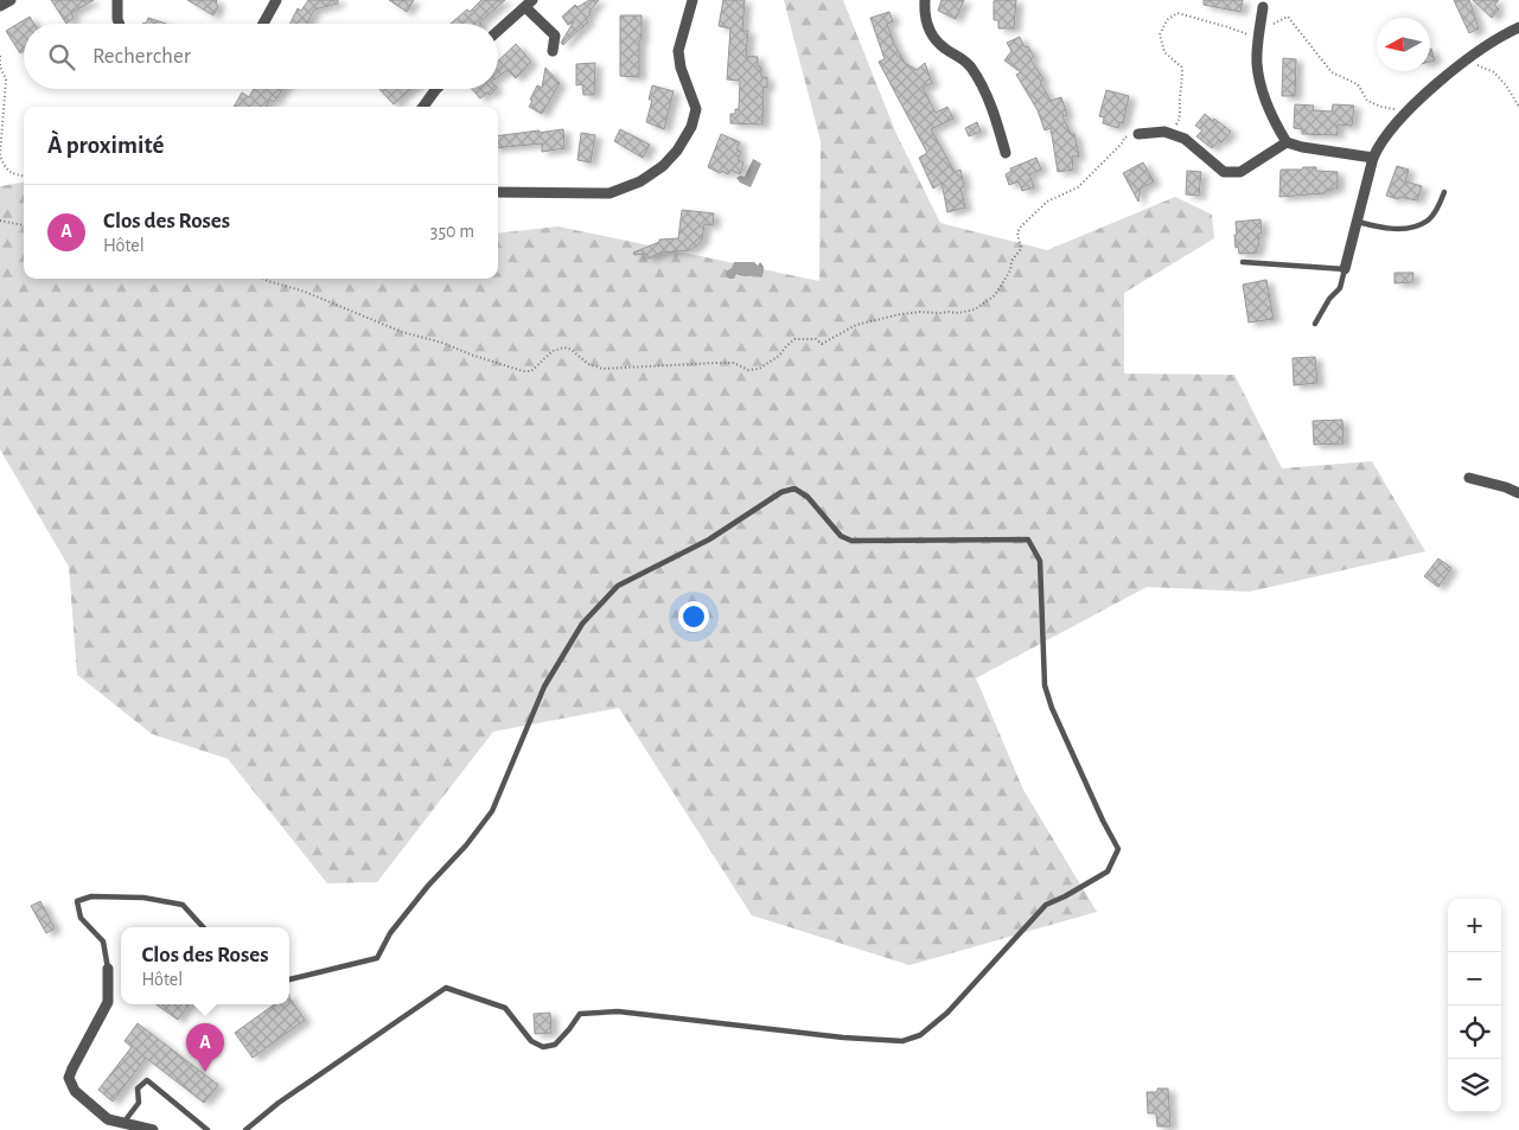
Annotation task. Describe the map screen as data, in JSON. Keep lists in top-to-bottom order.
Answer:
{
  "north": "left",
  "page": {
    "search": "Rechercher",
    "heading": "À proximité",
    "list": [
      {
        "mark": "A",
        "name": "Clos des Roses",
        "note": "Hôtel",
        "value": "350 m"
      }
    ],
    "map_buttons": ["+", "−"],
    "popup": ["Clos des Roses", "Hôtel"],
    "pins": "A"
  }
}
